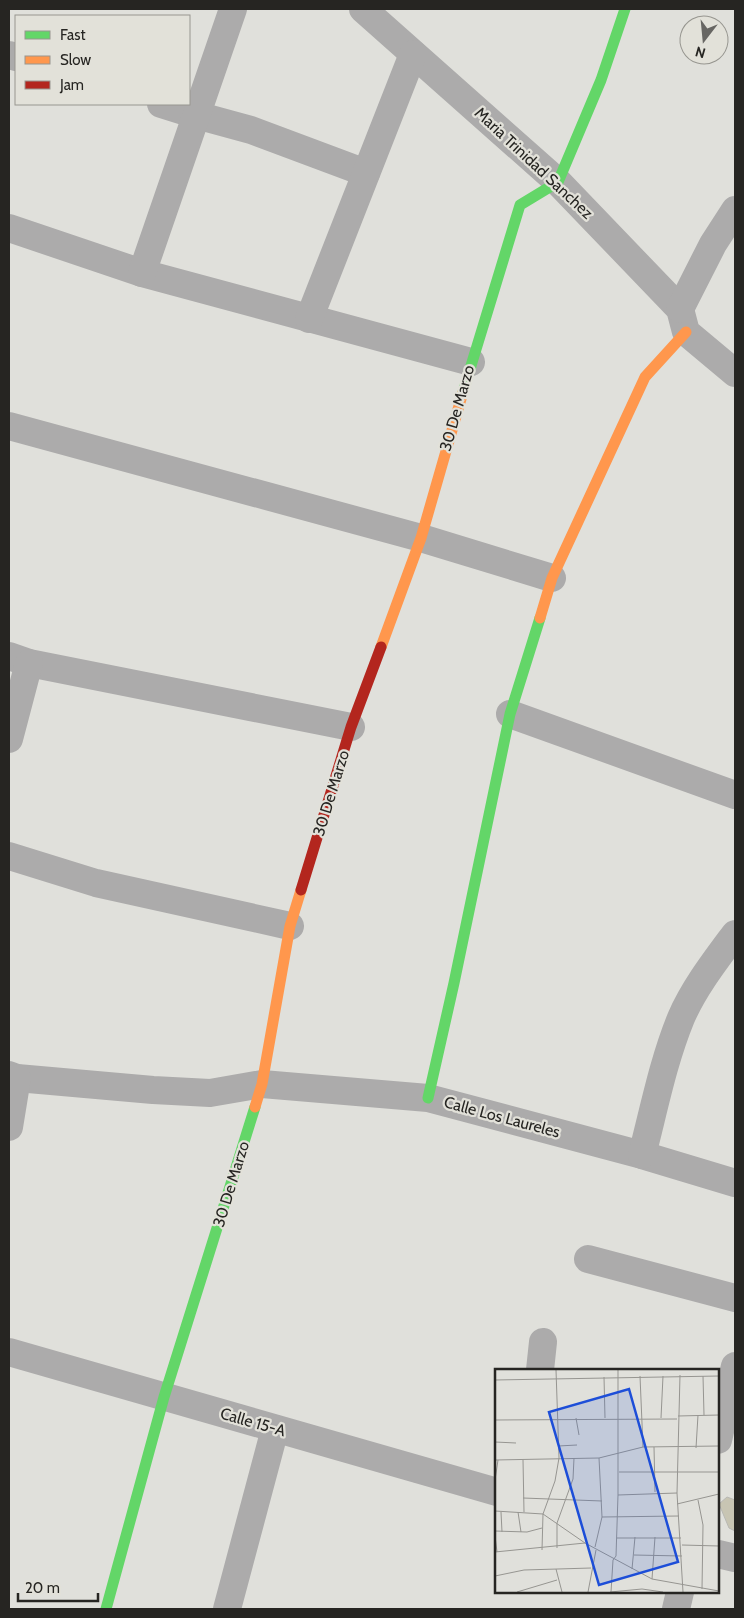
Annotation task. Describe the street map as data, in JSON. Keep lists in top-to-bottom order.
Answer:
{
  "streets": {
    "street": [
      "Maria Trinidad Sanchez",
      "30 De Marzo",
      "Calle Los Laureles",
      "Calle 15-A"
    ]
  },
  "crossings": [
    ["Maria Trinidad Sanchez", "30 De Marzo"],
    ["30 De Marzo", "Calle Los Laureles"],
    ["30 De Marzo", "Calle 15-A"]
  ],
  "legend": ["Fast", "Slow", "Jam"],
  "scale_bar": "20 m",
  "north": "bottom"
}
